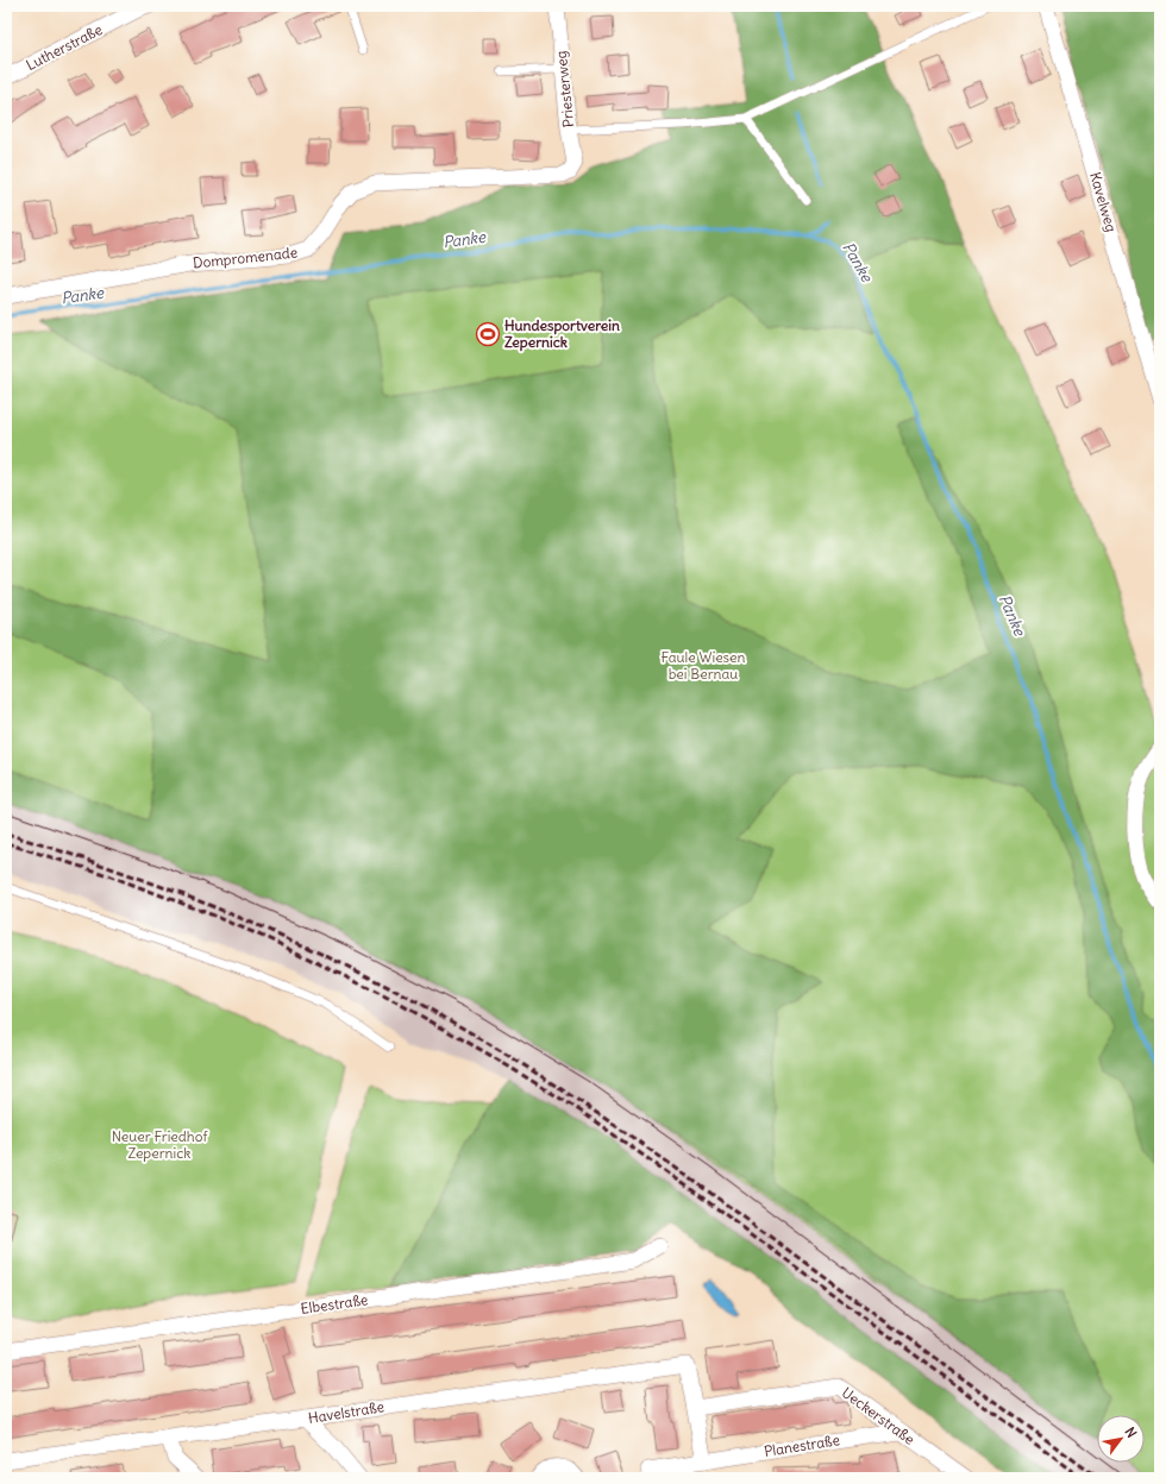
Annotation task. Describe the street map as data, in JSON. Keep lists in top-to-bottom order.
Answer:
{
  "streets": {
    "street": [
      "Lutherstraße",
      "Priesterweg",
      "Kavelweg",
      "Dompromenade",
      "Elbestraße",
      "Havelstraße",
      "Ueckerstraße",
      "Planestraße"
    ]
  },
  "crossings": [
    ["Priesterweg", "Dompromenade"],
    ["Havelstraße", "Ueckerstraße"],
    ["Ueckerstraße", "Planestraße"]
  ],
  "water": ["Panke"],
  "parks": ["Faule Wiesen bei Bernau", "Neuer Friedhof Zepernick"],
  "places": {
    "sports": ["Hundesportverein Zepernick"]
  },
  "north": "top right"
}
